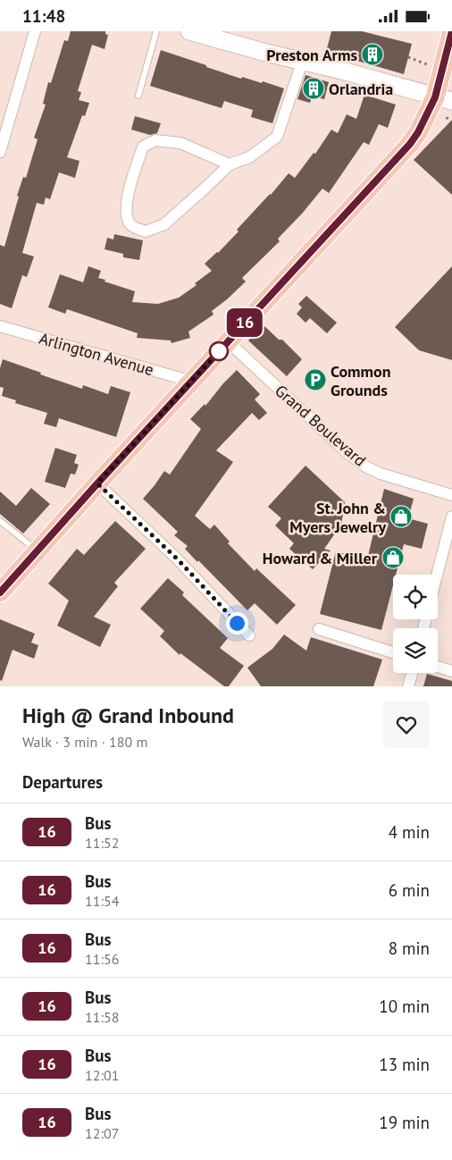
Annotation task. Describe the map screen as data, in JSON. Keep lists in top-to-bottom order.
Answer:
{
  "streets": {
    "street": ["Arlington Avenue", "Grand Boulevard"]
  },
  "places": {
    "building": ["Preston Arms", "Orlandria"],
    "parking": ["Common Grounds"],
    "shop": ["St. John & Myers Jewelry", "Howard & Miller"]
  },
  "lines": ["bus line 16"],
  "page": {
    "status": "11:48",
    "on_map": "16",
    "heading": [
      ["High @ Grand Inbound", "Walk · 3 min · 180 m"],
      "Departures"
    ],
    "list": [
      {
        "mark": "16",
        "name": "Bus",
        "note": "11:52",
        "value": "4 min"
      },
      {
        "mark": "16",
        "name": "Bus",
        "note": "11:54",
        "value": "6 min"
      },
      {
        "mark": "16",
        "name": "Bus",
        "note": "11:56",
        "value": "8 min"
      },
      {
        "mark": "16",
        "name": "Bus",
        "note": "11:58",
        "value": "10 min"
      },
      {
        "mark": "16",
        "name": "Bus",
        "note": "12:01",
        "value": "13 min"
      },
      {
        "mark": "16",
        "name": "Bus",
        "note": "12:07",
        "value": "19 min"
      }
    ]
  }
}
